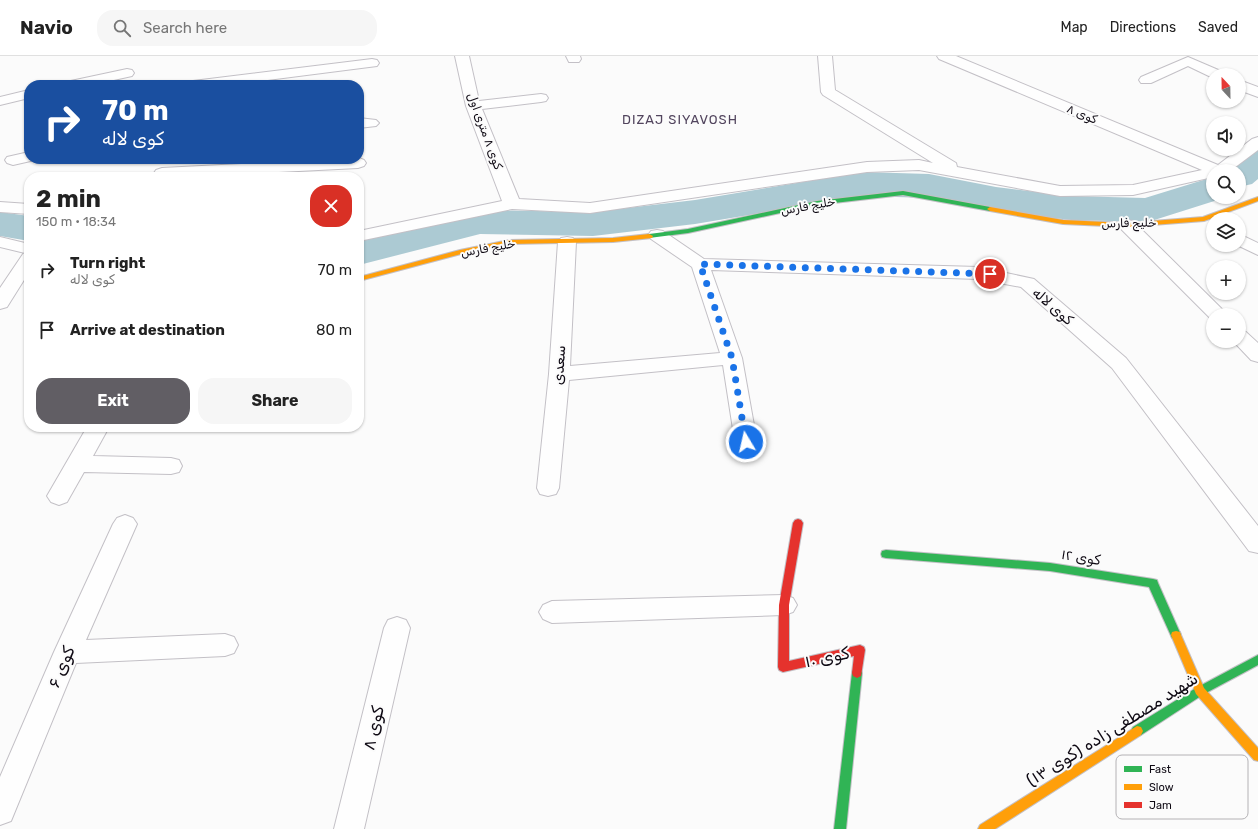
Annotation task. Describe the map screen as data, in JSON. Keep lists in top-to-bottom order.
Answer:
{
  "streets": {
    "street": [
      "کوی ۸",
      "کوی ۸ متری اول",
      "خلیج فارس",
      "کوی لاله",
      "سعدی",
      "کوی ۱۲",
      "کوی ۱۰",
      "کوی ۶",
      "(کوی ۱۳) شهید مصطفی زاده"
    ]
  },
  "crossings": [
    ["خلیج فارس", "سعدی"],
    ["کوی ۱۲", "(کوی ۱۳) شهید مصطفی زاده"]
  ],
  "districts": ["DIZAJ SIYAVOSH"],
  "legend": ["Fast", "Slow", "Jam"],
  "north": "top",
  "page": {
    "header": "Navio",
    "search": "Search here",
    "nav": ["Map", "Directions", "Saved"],
    "map_buttons": ["+", "−"],
    "turn": ["70 m", "کوی لاله"],
    "heading": ["2 min", "150 m · 18:34"],
    "list": [
      {
        "name": "Turn right",
        "note": "کوی لاله",
        "value": "70 m"
      },
      {
        "name": "Arrive at destination",
        "value": "80 m"
      }
    ],
    "buttons": ["Exit", "Share"]
  }
}
